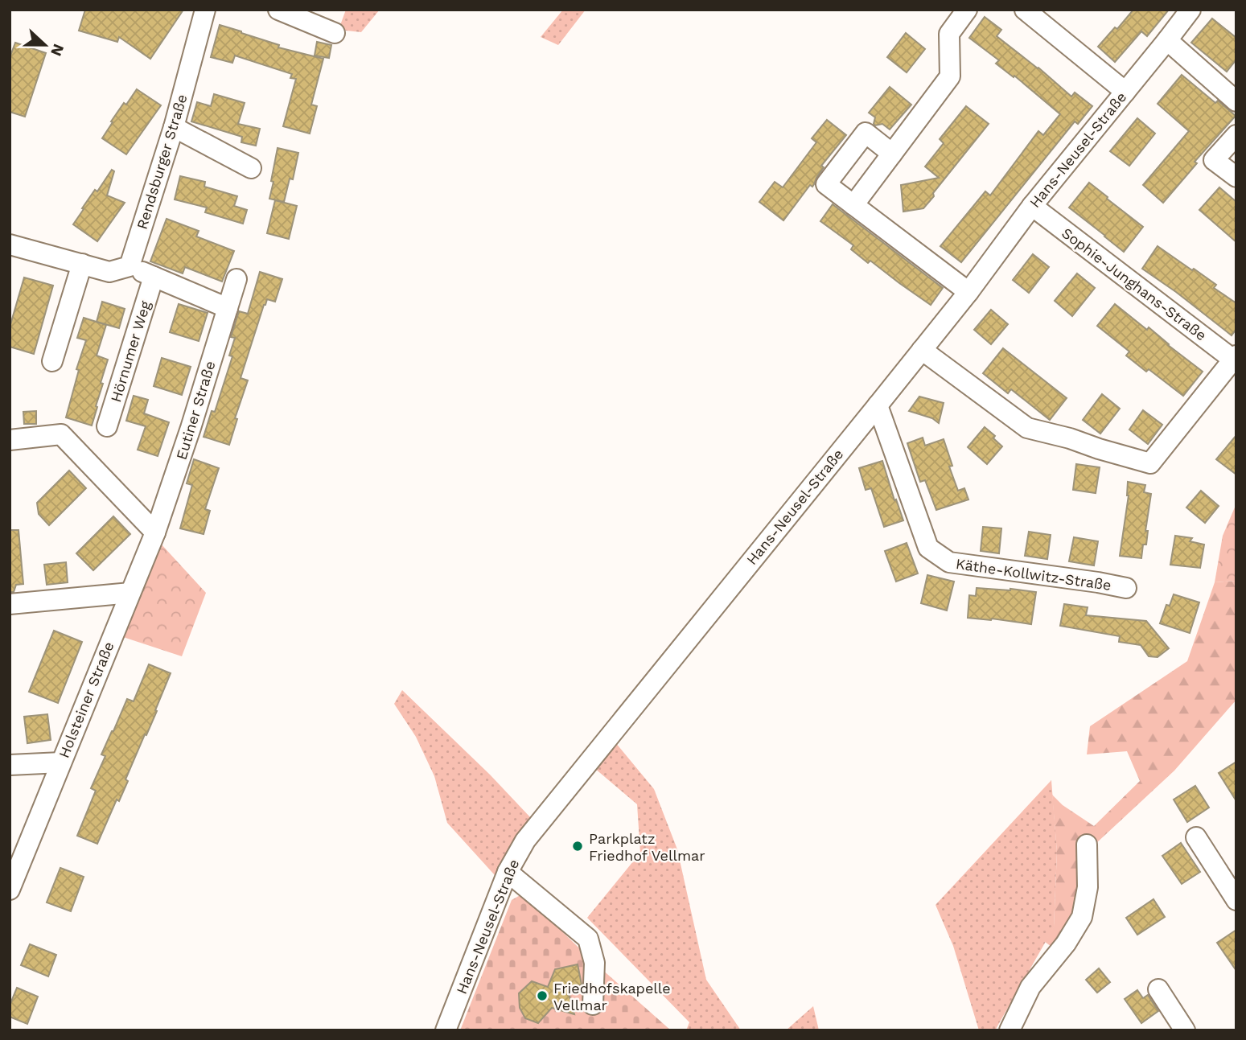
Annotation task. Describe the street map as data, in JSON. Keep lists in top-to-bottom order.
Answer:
{
  "streets": {
    "street": [
      "Hans-Neusel-Straße",
      "Rendsburger Straße",
      "Sophie-Junghans-Straße",
      "Hörnumer Weg",
      "Eutiner Straße",
      "Käthe-Kollwitz-Straße",
      "Holsteiner Straße"
    ]
  },
  "crossings": [
    ["Hans-Neusel-Straße", "Sophie-Junghans-Straße"],
    ["Hans-Neusel-Straße", "Käthe-Kollwitz-Straße"],
    ["Eutiner Straße", "Holsteiner Straße"]
  ],
  "places": ["Parkplatz Friedhof Vellmar", "Friedhofskapelle Vellmar"],
  "north": "right"
}
